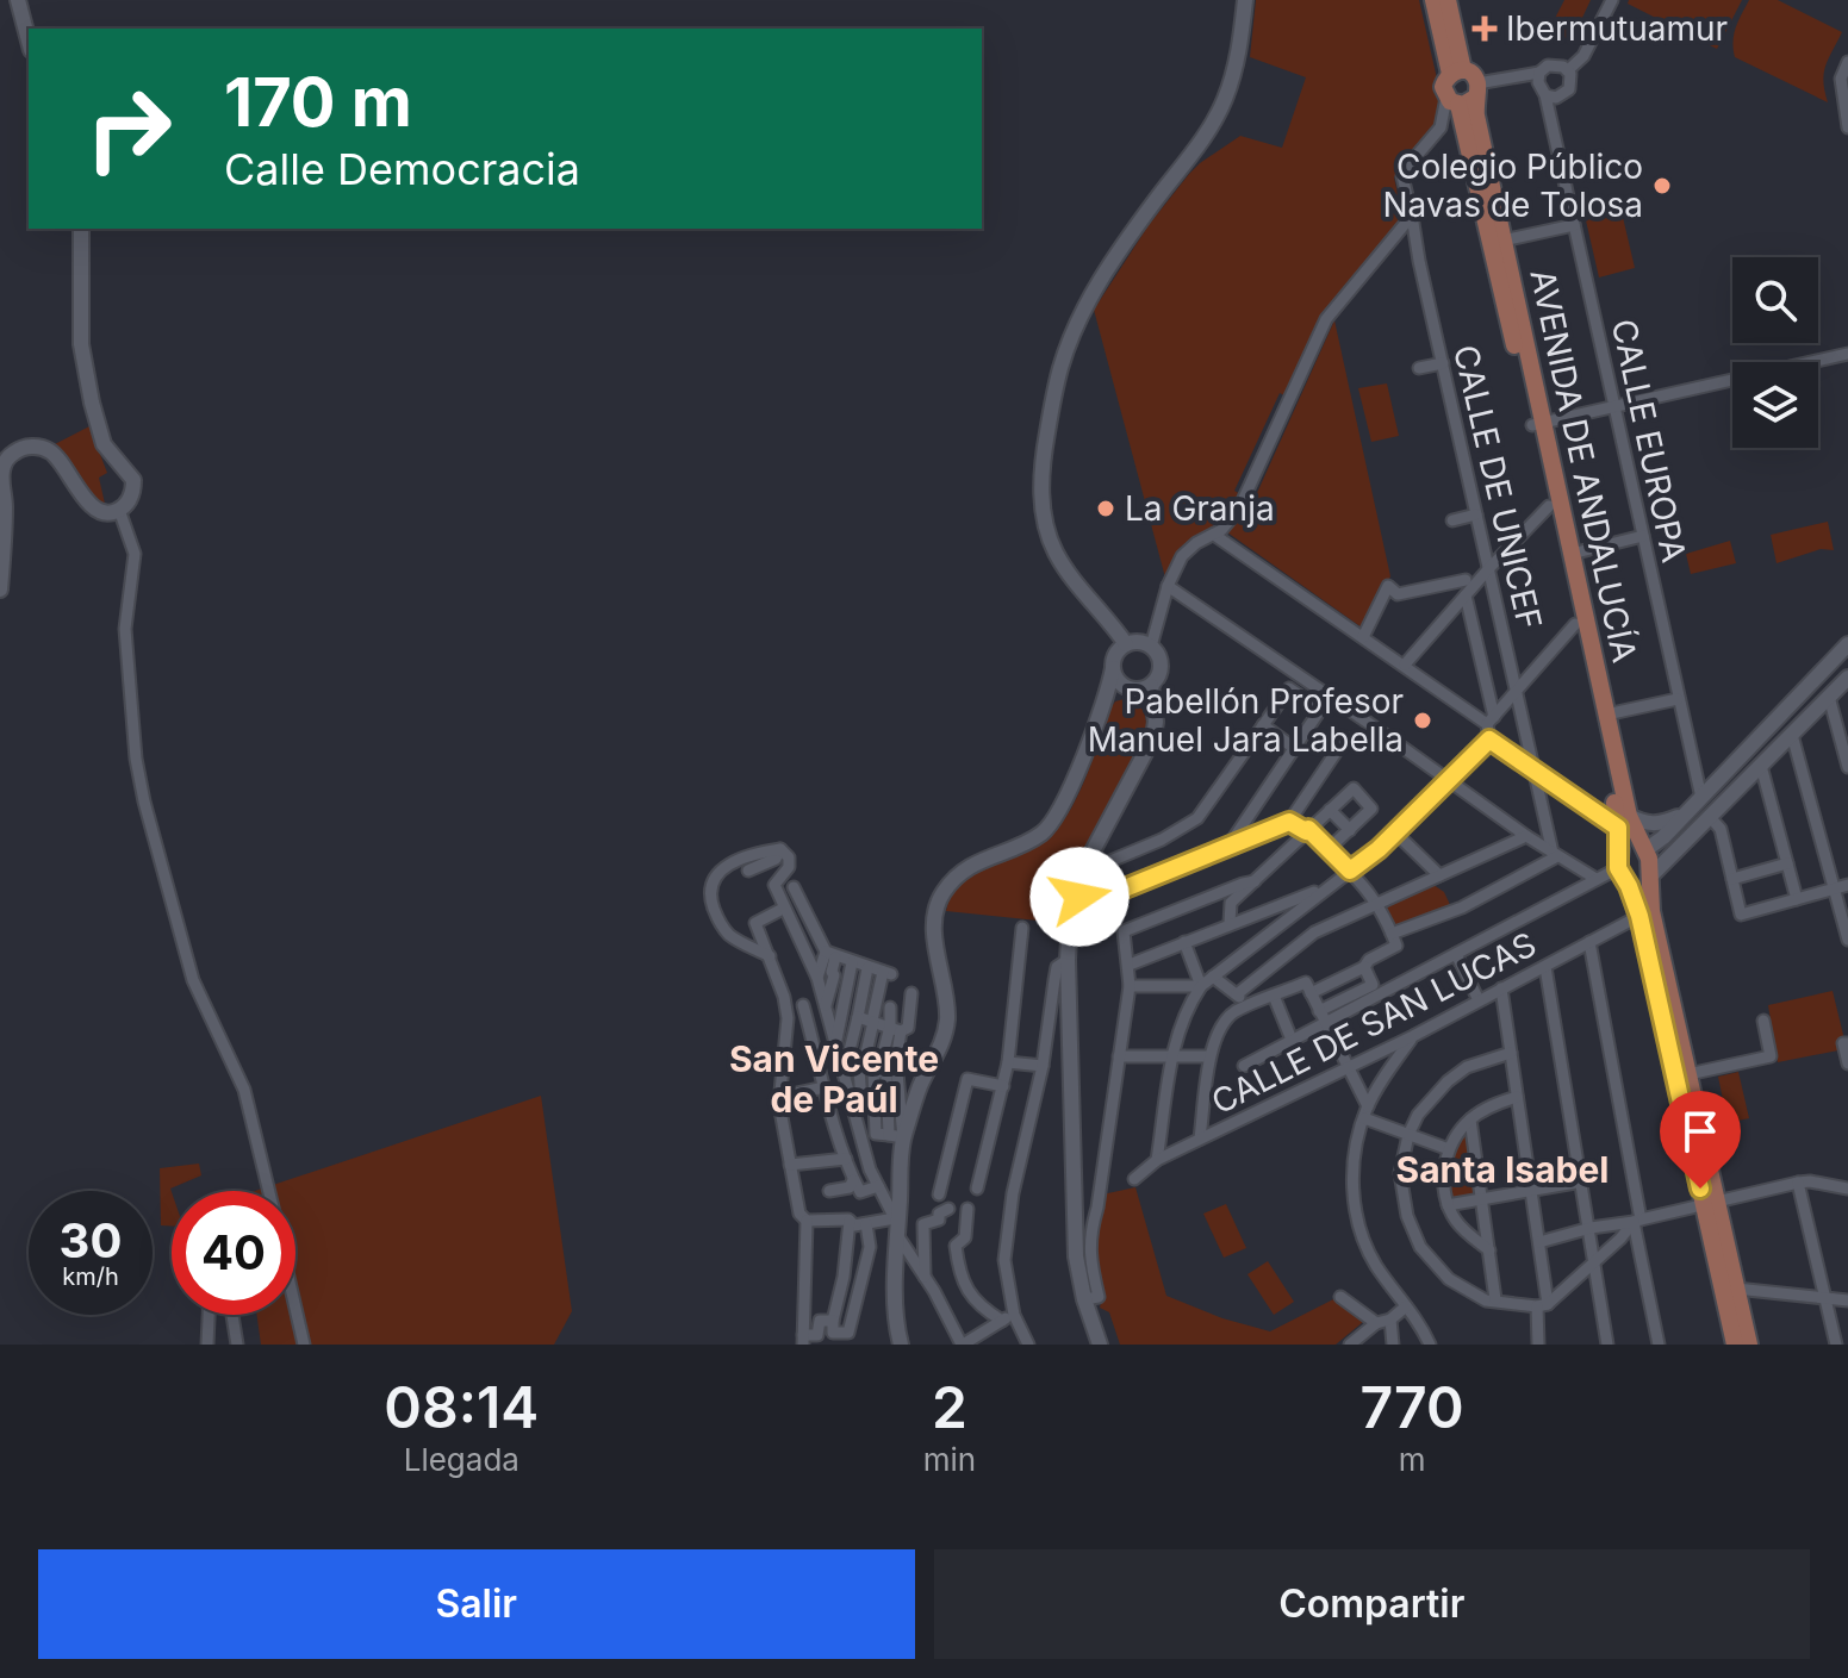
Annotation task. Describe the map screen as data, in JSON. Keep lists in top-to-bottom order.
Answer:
{
  "streets": {
    "main road": ["AVENIDA DE ANDALUCÍA"],
    "street": ["CALLE EUROPA", "CALLE DE UNICEF", "CALLE DE SAN LUCAS"]
  },
  "crossings": [
    ["AVENIDA DE ANDALUCÍA", "CALLE DE UNICEF"]
  ],
  "districts": ["San Vicente de Paúl", "Santa Isabel"],
  "places": {
    "health": ["Ibermutuamur"],
    "other": ["Colegio Público Navas de Tolosa", "La Granja", "Pabellón Profesor Manuel Jara Labella"]
  },
  "page": {
    "turn": ["170 m", "Calle Democracia"],
    "speed": "30 km/h",
    "limit": "40",
    "eta": [
      "08:14",
      "Llegada",
      "2",
      "min",
      "770",
      "m"
    ],
    "buttons": ["Salir", "Compartir"]
  }
}
